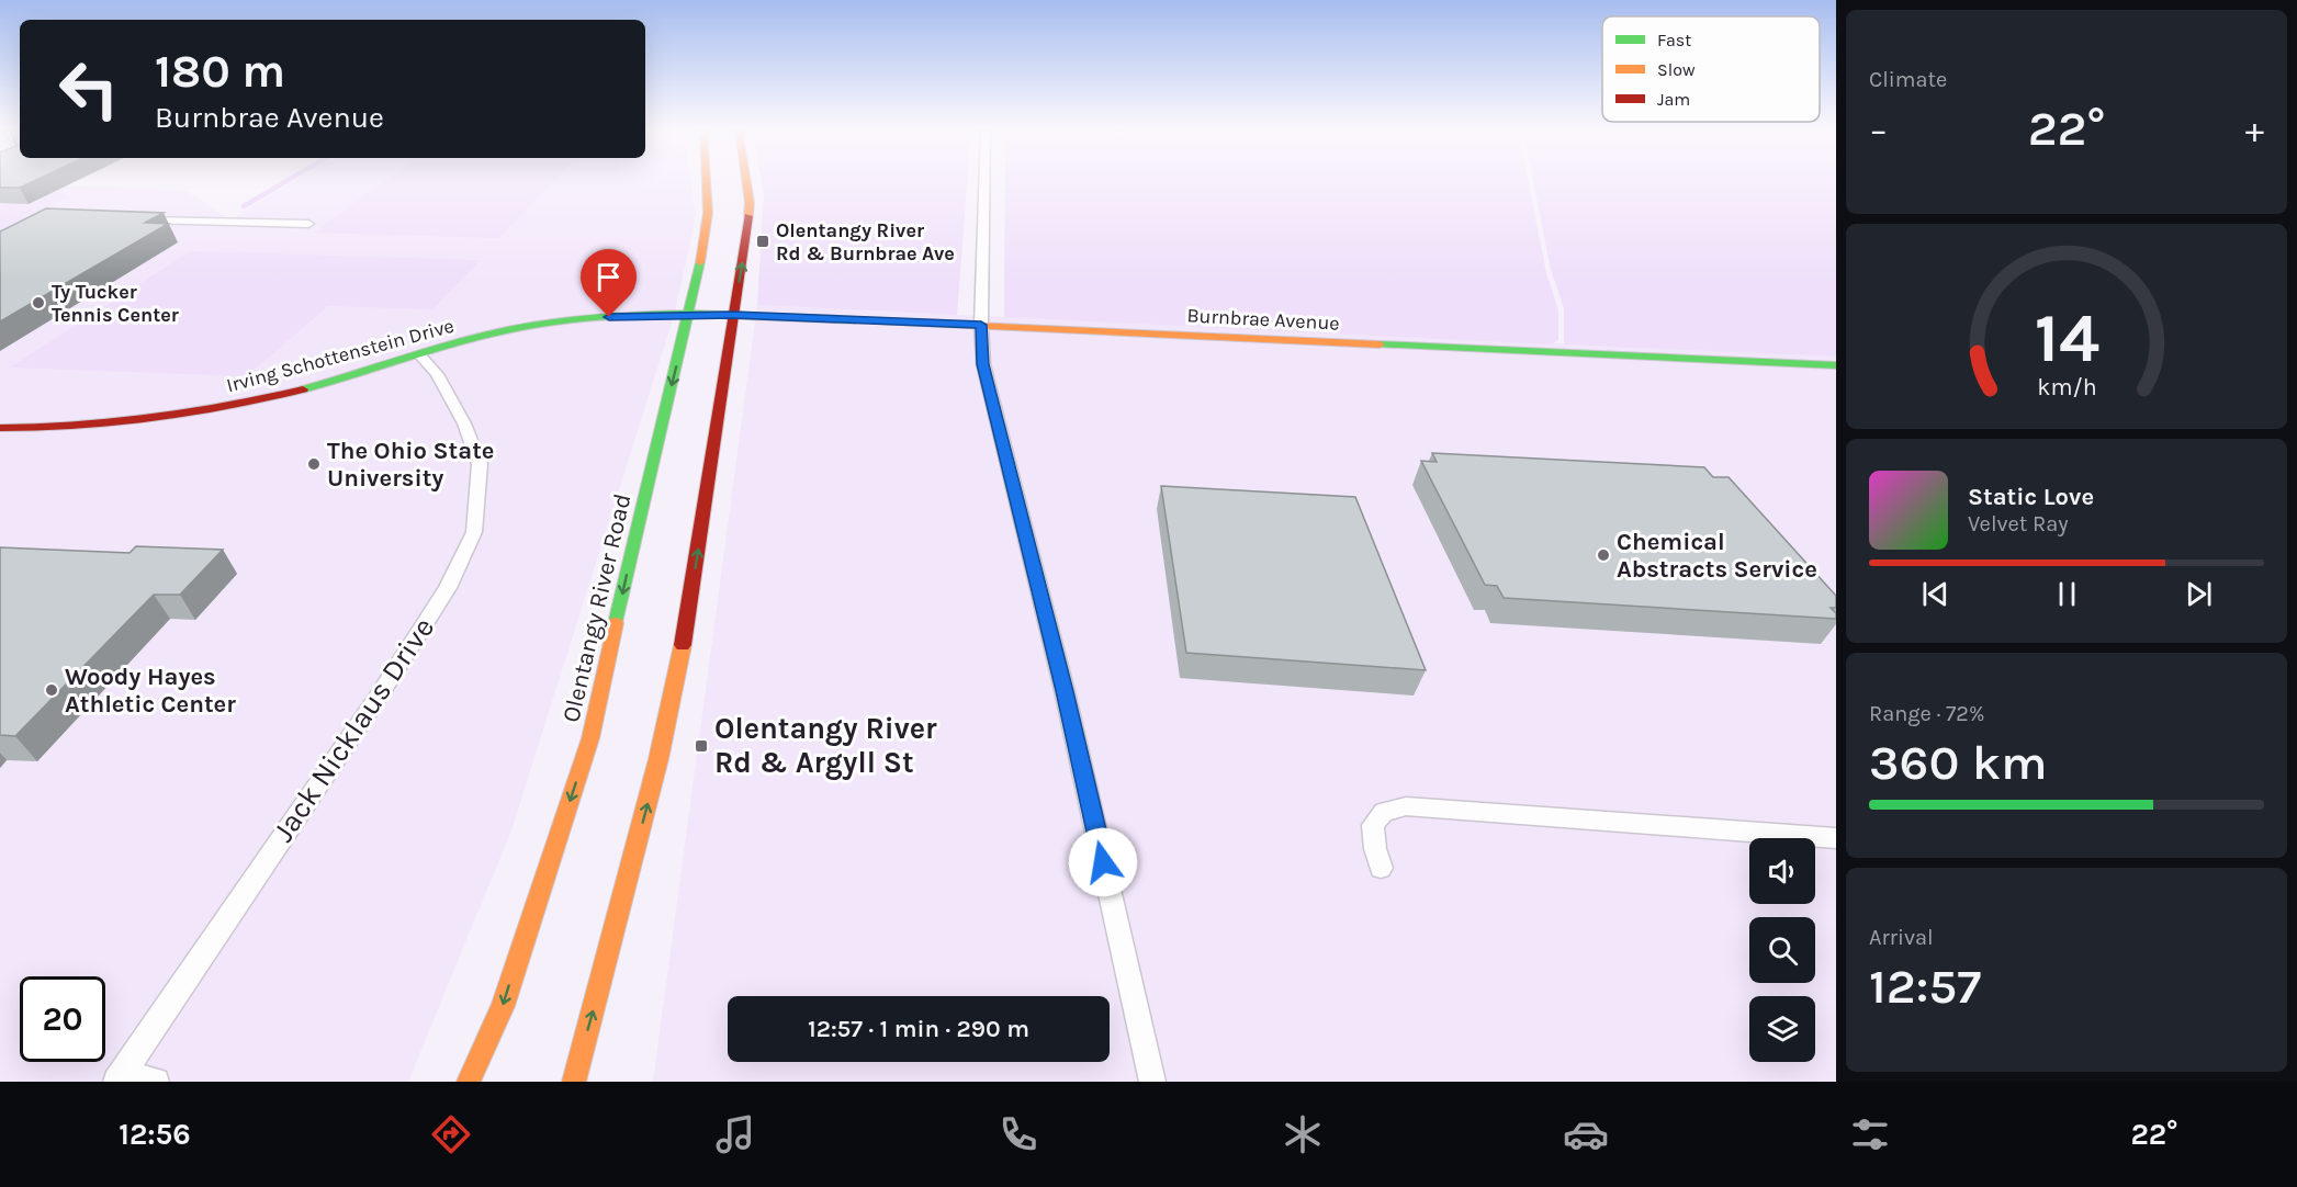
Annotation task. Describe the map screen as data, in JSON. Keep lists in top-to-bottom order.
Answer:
{
  "streets": {
    "main road": ["Burnbrae Avenue", "Irving Schottenstein Drive", "Olentangy River Road"],
    "lane": ["Jack Nicklaus Drive"]
  },
  "crossings": [
    ["Burnbrae Avenue", "Irving Schottenstein Drive"],
    ["Burnbrae Avenue", "Olentangy River Road"],
    ["Irving Schottenstein Drive", "Olentangy River Road"],
    ["Irving Schottenstein Drive", "Jack Nicklaus Drive"]
  ],
  "places": {
    "transit": ["Olentangy River Rd & Burnbrae Ave", "Olentangy River Rd & Argyll St"],
    "other": [
      "Ty Tucker Tennis Center",
      "The Ohio State University",
      "Chemical Abstracts Service",
      "Woody Hayes Athletic Center"
    ]
  },
  "legend": ["Fast", "Slow", "Jam"],
  "page": {
    "tile": [
      "Climate",
      ["Range · 72%", "360 km"],
      ["Arrival", "12:57"]
    ],
    "turn": ["180 m", "Burnbrae Avenue"],
    "heat": ["−", "22°", "+"],
    "song": ["Static Love", "Velvet Ray"],
    "limit": "20",
    "trip": "12:57 · 1 min · 290 m",
    "tabs": ["12:56", "22°"],
    "gauge": ["14", "km/h"]
  }
}
